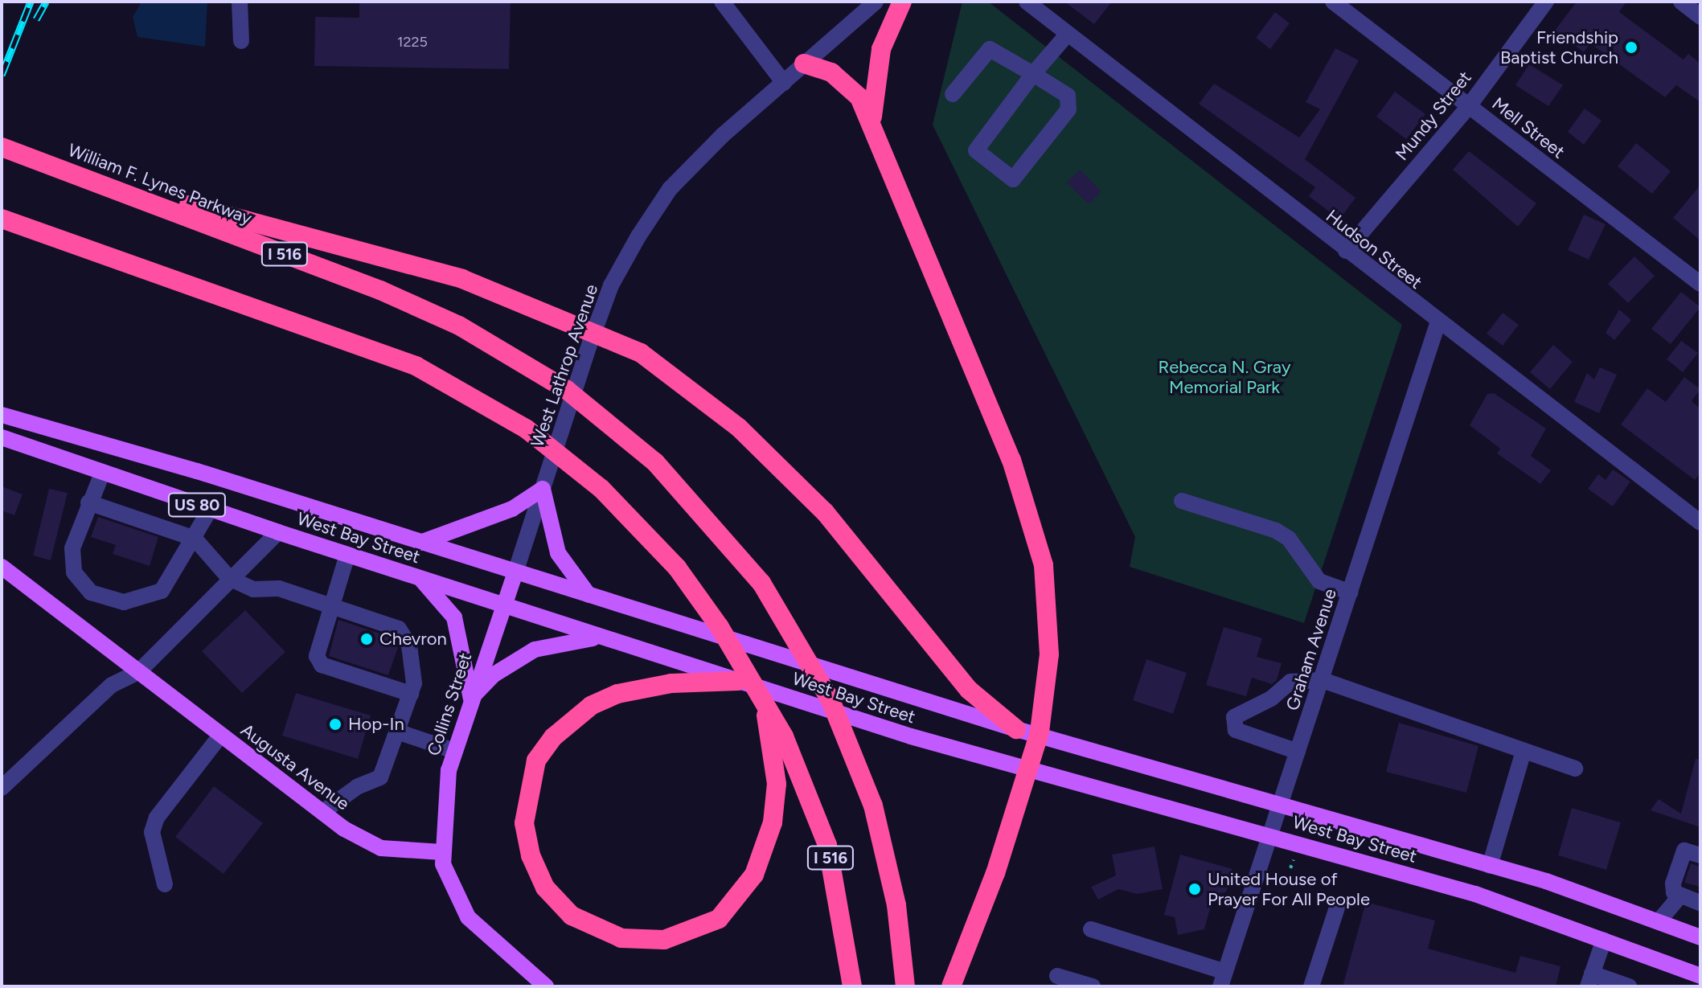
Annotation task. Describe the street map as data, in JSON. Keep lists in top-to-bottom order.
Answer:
{
  "streets": {
    "highway": ["William F. Lynes Parkway", "I 516"],
    "main road": [
      "US 80",
      "West Bay Street",
      "Collins Street",
      "Augusta Avenue"
    ],
    "street": [
      "Mundy Street",
      "Mell Street",
      "Hudson Street",
      "West Lathrop Avenue",
      "Graham Avenue"
    ]
  },
  "crossings": [
    ["Mundy Street", "Mell Street"],
    ["Mundy Street", "Hudson Street"],
    ["Hudson Street", "Graham Avenue"],
    ["West Lathrop Avenue", "West Bay Street"],
    ["West Lathrop Avenue", "Collins Street"],
    ["West Bay Street", "Graham Avenue"],
    ["West Bay Street", "Collins Street"],
    ["Collins Street", "Augusta Avenue"]
  ],
  "parks": ["Rebecca N. Gray Memorial Park"],
  "places": [
    "Friendship Baptist Church",
    "Chevron",
    "Hop-In",
    "United House of Prayer For All People"
  ],
  "house_numbers": ["1225"]
}
